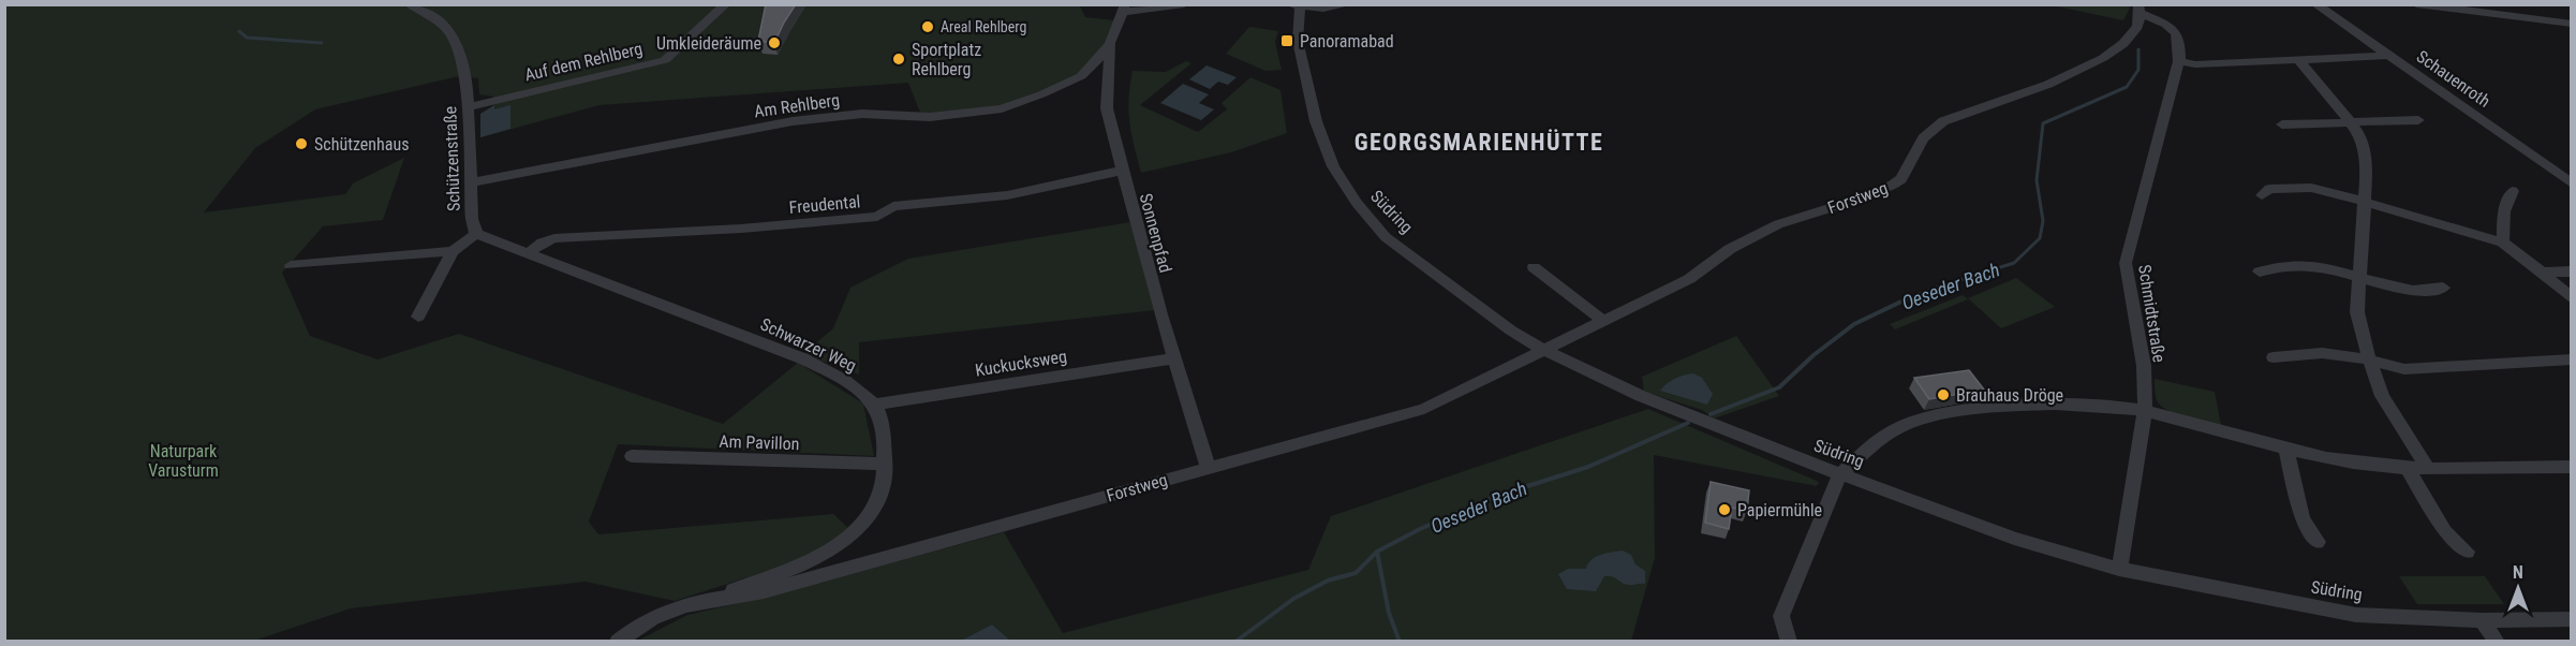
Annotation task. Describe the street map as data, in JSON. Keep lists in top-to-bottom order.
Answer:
{
  "streets": {
    "street": [
      "Auf dem Rehlberg",
      "Schauenroth",
      "Am Rehlberg",
      "Schützenstraße",
      "Forstweg",
      "Freudental",
      "Südring",
      "Sonnenpfad",
      "Schmidtstraße",
      "Schwarzer Weg",
      "Kuckucksweg",
      "Am Pavillon"
    ]
  },
  "crossings": [
    ["Auf dem Rehlberg", "Schützenstraße"],
    ["Am Rehlberg", "Schützenstraße"],
    ["Am Rehlberg", "Sonnenpfad"],
    ["Schützenstraße", "Schwarzer Weg"],
    ["Forstweg", "Südring"],
    ["Forstweg", "Sonnenpfad"],
    ["Forstweg", "Schmidtstraße"],
    ["Freudental", "Sonnenpfad"],
    ["Freudental", "Schwarzer Weg"],
    ["Südring", "Schmidtstraße"],
    ["Sonnenpfad", "Kuckucksweg"],
    ["Schwarzer Weg", "Kuckucksweg"]
  ],
  "districts": ["GEORGSMARIENHÜTTE"],
  "water": ["Oeseder Bach"],
  "parks": ["Naturpark Varusturm"],
  "places": {
    "other": [
      "Areal Rehlberg",
      "Umkleideräume",
      "Sportplatz Rehlberg",
      "Schützenhaus",
      "Brauhaus Dröge",
      "Papiermühle"
    ],
    "transit": ["Panoramabad"]
  },
  "north": "top"
}
